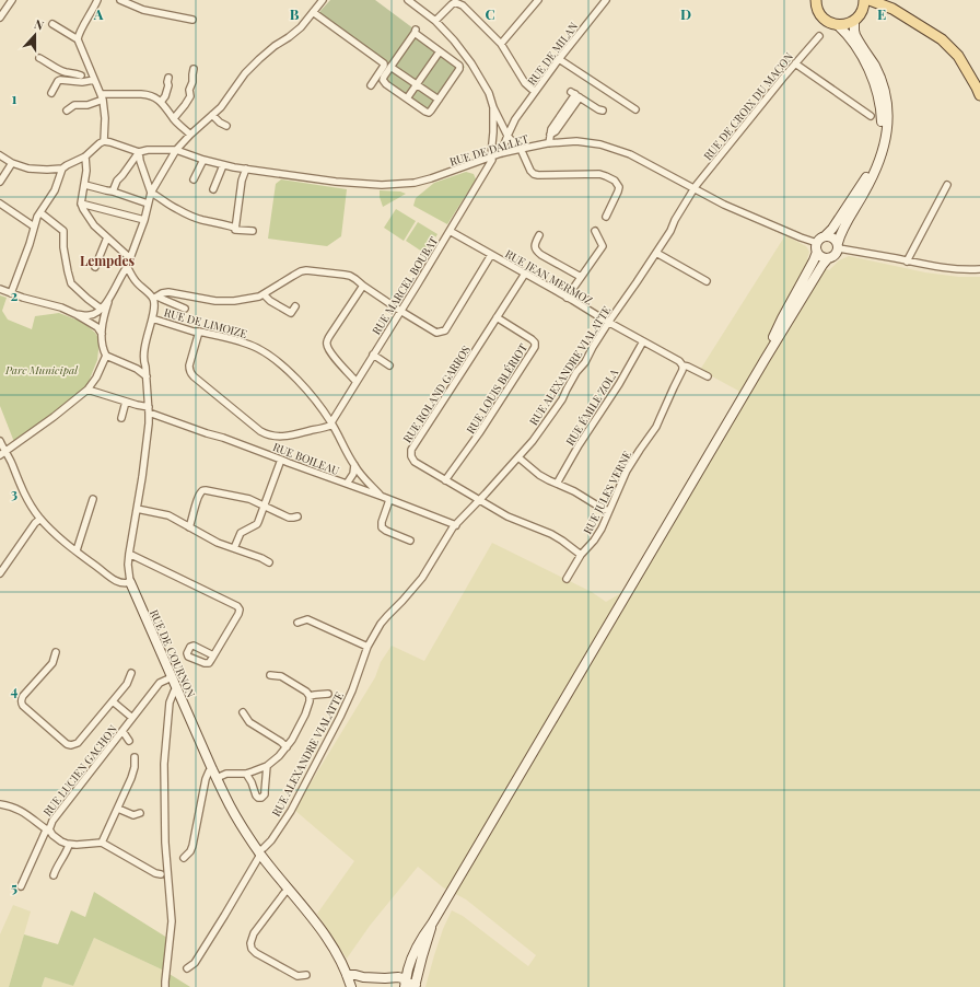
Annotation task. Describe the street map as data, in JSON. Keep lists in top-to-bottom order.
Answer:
{
  "streets": {
    "main road": ["RUE DE COURNON"],
    "street": [
      "RUE DE MILAN",
      "RUE DE CROIX DU MAÇON",
      "RUE DE DALLET",
      "RUE JEAN MERMOZ",
      "RUE MARCEL BOUBAT",
      "RUE DE LIMOIZE",
      "RUE ALEXANDRE VIALATTE",
      "RUE LOUIS BLÉRIOT",
      "RUE ROLAND GARROS",
      "RUE ÉMILE ZOLA",
      "RUE BOILEAU",
      "RUE JULES VERNE",
      "RUE LUCIEN GACHON"
    ]
  },
  "crossings": [
    ["RUE DE MILAN", "RUE DE DALLET"],
    ["RUE DE CROIX DU MAÇON", "RUE DE DALLET"],
    ["RUE DE CROIX DU MAÇON", "RUE ALEXANDRE VIALATTE"],
    ["RUE DE DALLET", "RUE MARCEL BOUBAT"],
    ["RUE DE DALLET", "RUE ALEXANDRE VIALATTE"],
    ["RUE JEAN MERMOZ", "RUE MARCEL BOUBAT"],
    ["RUE JEAN MERMOZ", "RUE ALEXANDRE VIALATTE"],
    ["RUE JEAN MERMOZ", "RUE ROLAND GARROS"],
    ["RUE JEAN MERMOZ", "RUE ÉMILE ZOLA"],
    ["RUE JEAN MERMOZ", "RUE JULES VERNE"],
    ["RUE MARCEL BOUBAT", "RUE DE LIMOIZE"],
    ["RUE DE LIMOIZE", "RUE BOILEAU"],
    ["RUE ALEXANDRE VIALATTE", "RUE ROLAND GARROS"],
    ["RUE ALEXANDRE VIALATTE", "RUE BOILEAU"],
    ["RUE ALEXANDRE VIALATTE", "RUE DE COURNON"],
    ["RUE LOUIS BLÉRIOT", "RUE ROLAND GARROS"],
    ["RUE ROLAND GARROS", "RUE JULES VERNE"],
    ["RUE BOILEAU", "RUE DE COURNON"],
    ["RUE DE COURNON", "RUE LUCIEN GACHON"]
  ],
  "districts": ["Lempdes"],
  "parks": ["Parc Municipal"],
  "north": "top",
  "grid": {
    "columns": [
      "A",
      "B",
      "C",
      "D",
      "E"
    ],
    "rows": [
      "1",
      "2",
      "3",
      "4",
      "5"
    ]
  }
}
